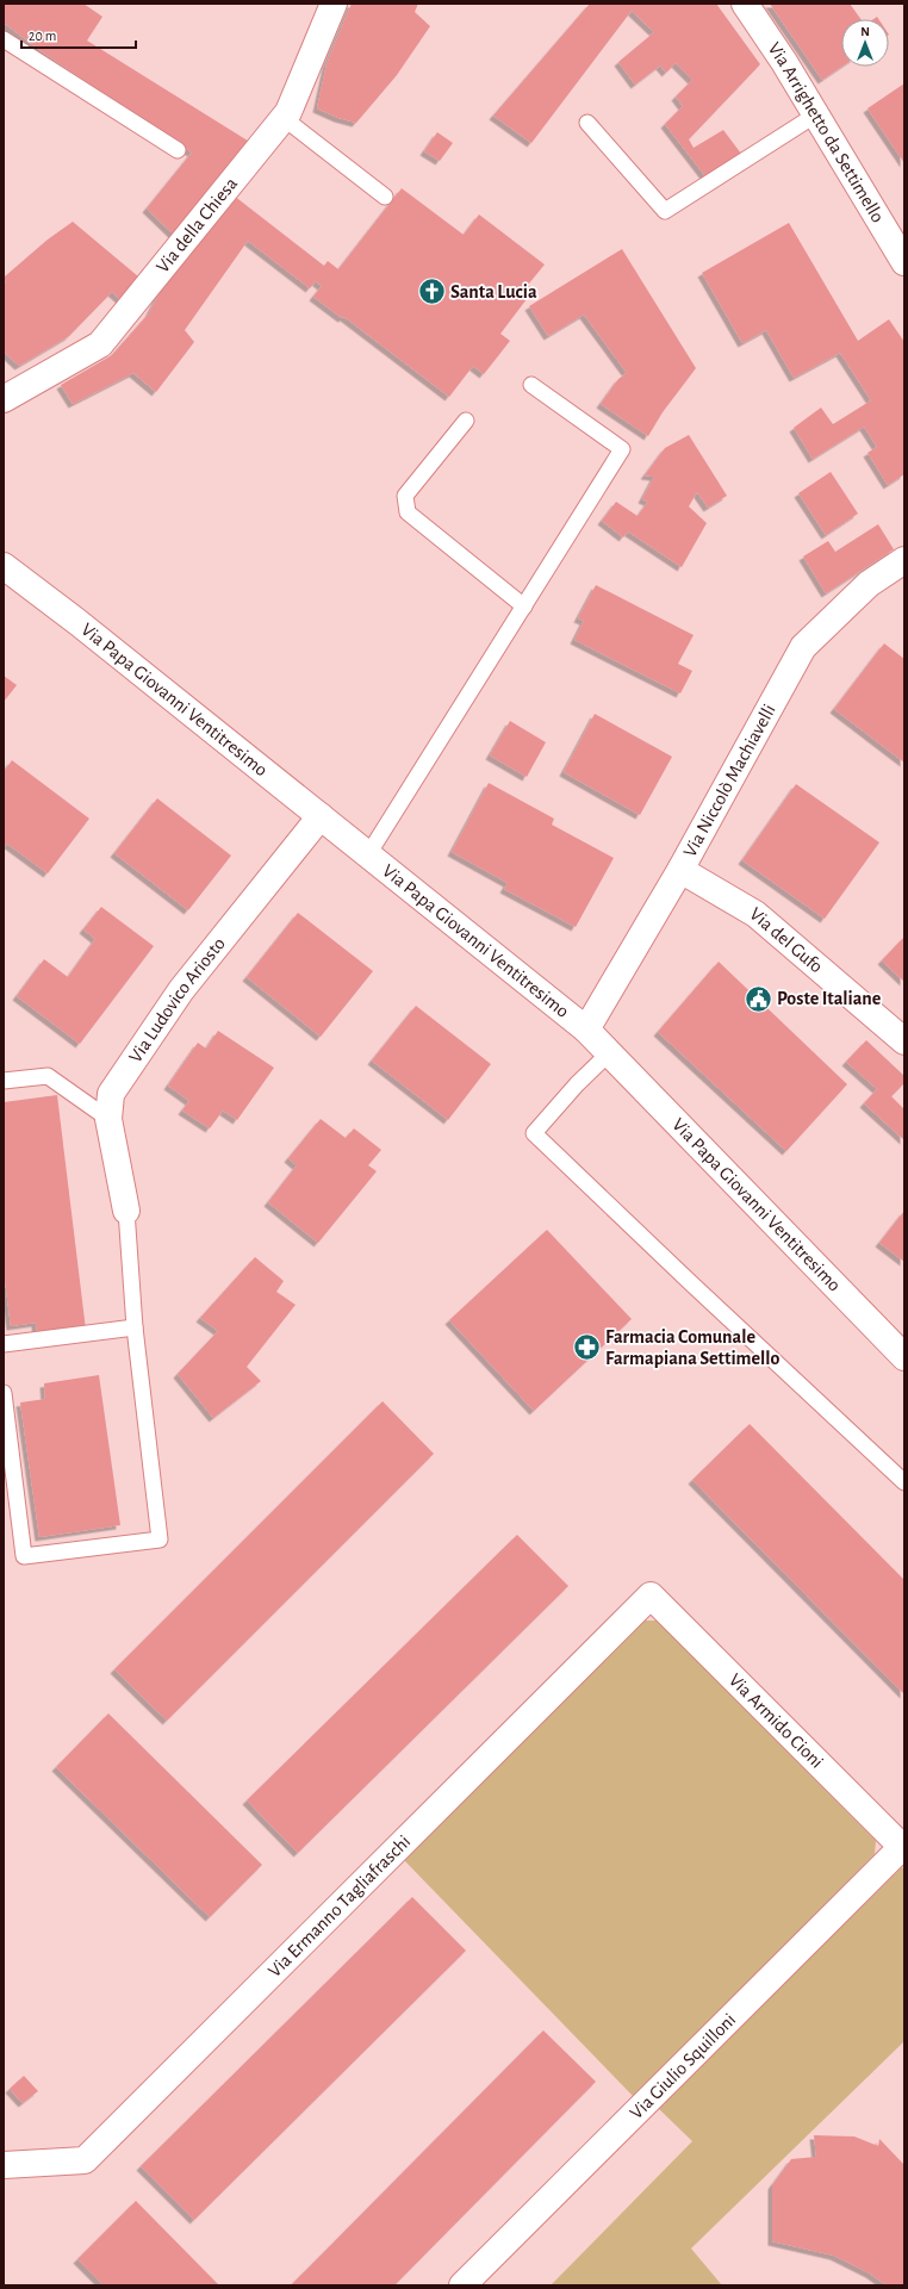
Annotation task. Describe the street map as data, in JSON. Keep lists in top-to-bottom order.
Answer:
{
  "streets": {
    "street": [
      "Via Arrighetto da Settimello",
      "Via della Chiesa",
      "Via Papa Giovanni Ventitresimo",
      "Via Niccolò Machiavelli",
      "Via del Gufo",
      "Via Ludovico Ariosto",
      "Via Armido Cioni",
      "Via Ermanno Tagliafraschi",
      "Via Giulio Squilloni"
    ]
  },
  "crossings": [
    ["Via Papa Giovanni Ventitresimo", "Via Niccolò Machiavelli"],
    ["Via Papa Giovanni Ventitresimo", "Via Ludovico Ariosto"],
    ["Via Niccolò Machiavelli", "Via del Gufo"],
    ["Via Armido Cioni", "Via Ermanno Tagliafraschi"],
    ["Via Armido Cioni", "Via Giulio Squilloni"]
  ],
  "places": {
    "church": ["Santa Lucia"],
    "public building": ["Poste Italiane"],
    "pharmacy": ["Farmacia Comunale Farmapiana Settimello"]
  },
  "scale_bar": "20 m",
  "north": "top"
}
